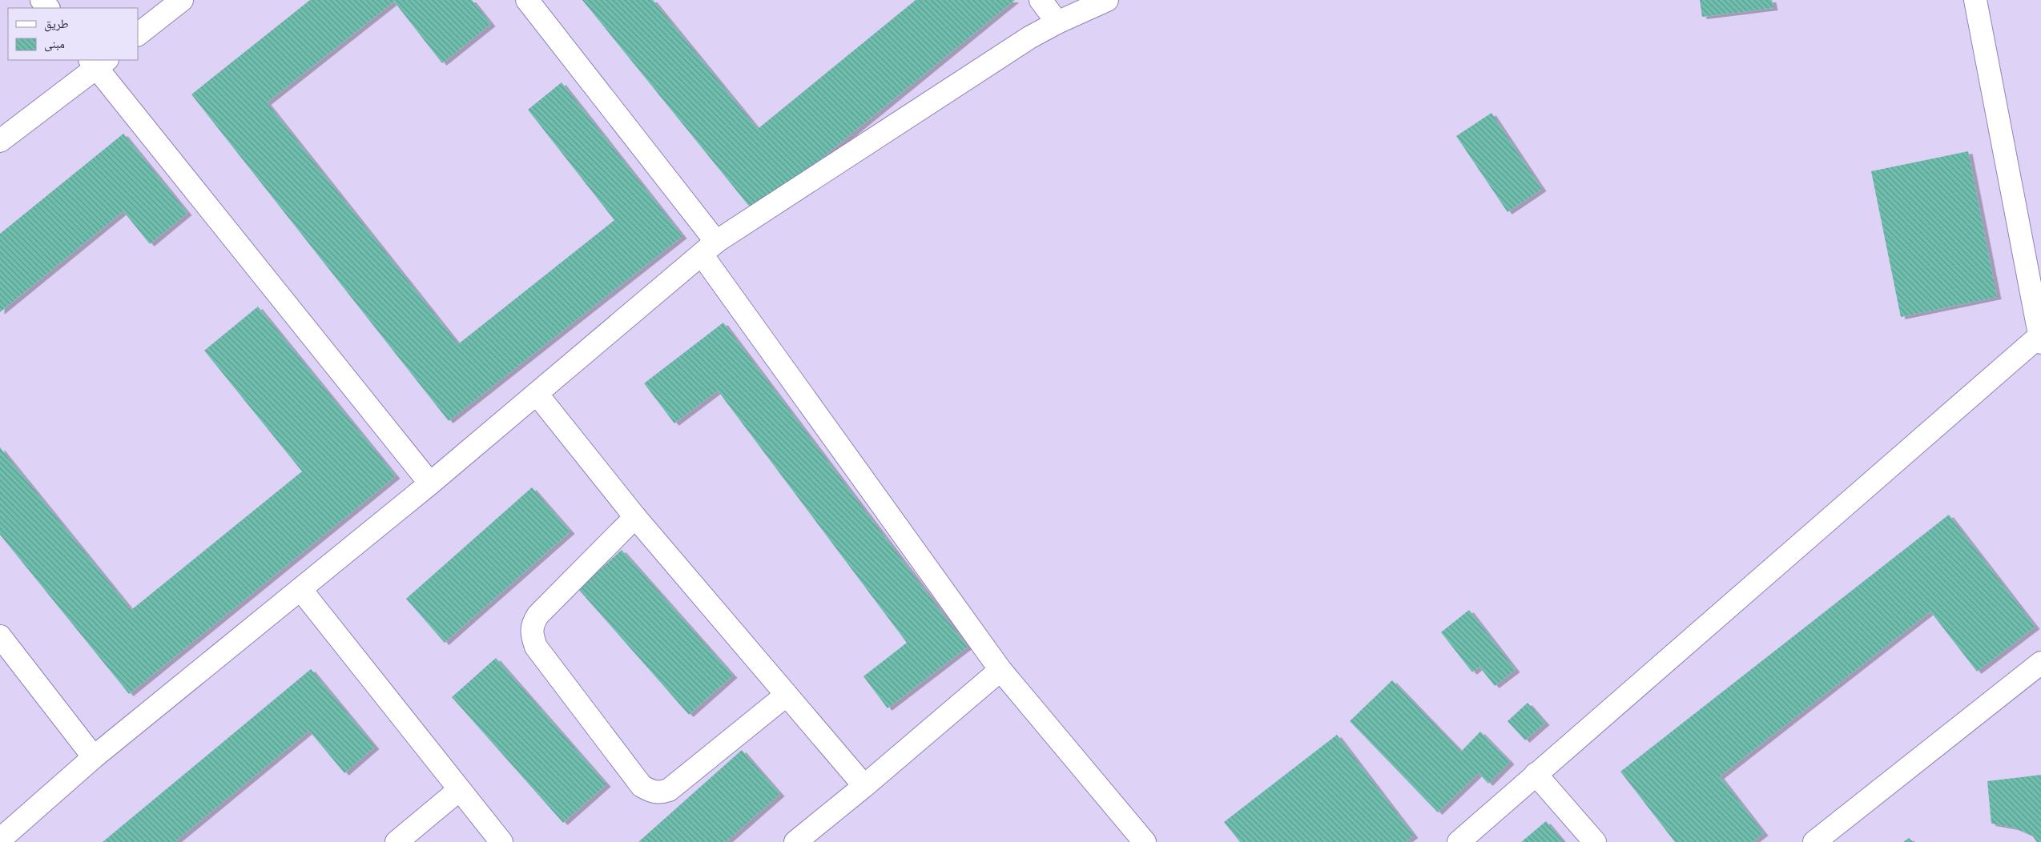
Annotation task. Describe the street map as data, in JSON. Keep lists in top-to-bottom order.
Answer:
{
  "legend": ["طريق", "مبنى"]
}
